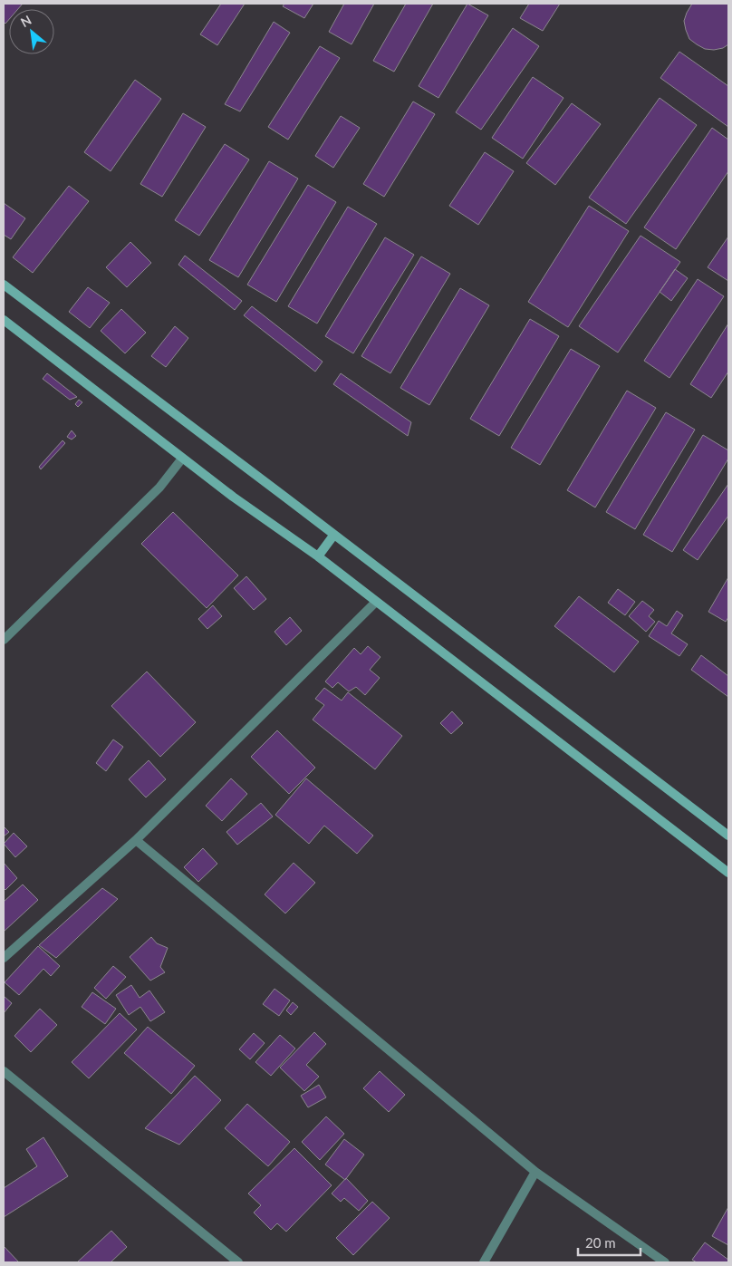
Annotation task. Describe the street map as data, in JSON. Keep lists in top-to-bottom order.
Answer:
{
  "scale_bar": "20 m",
  "north": "top left"
}
